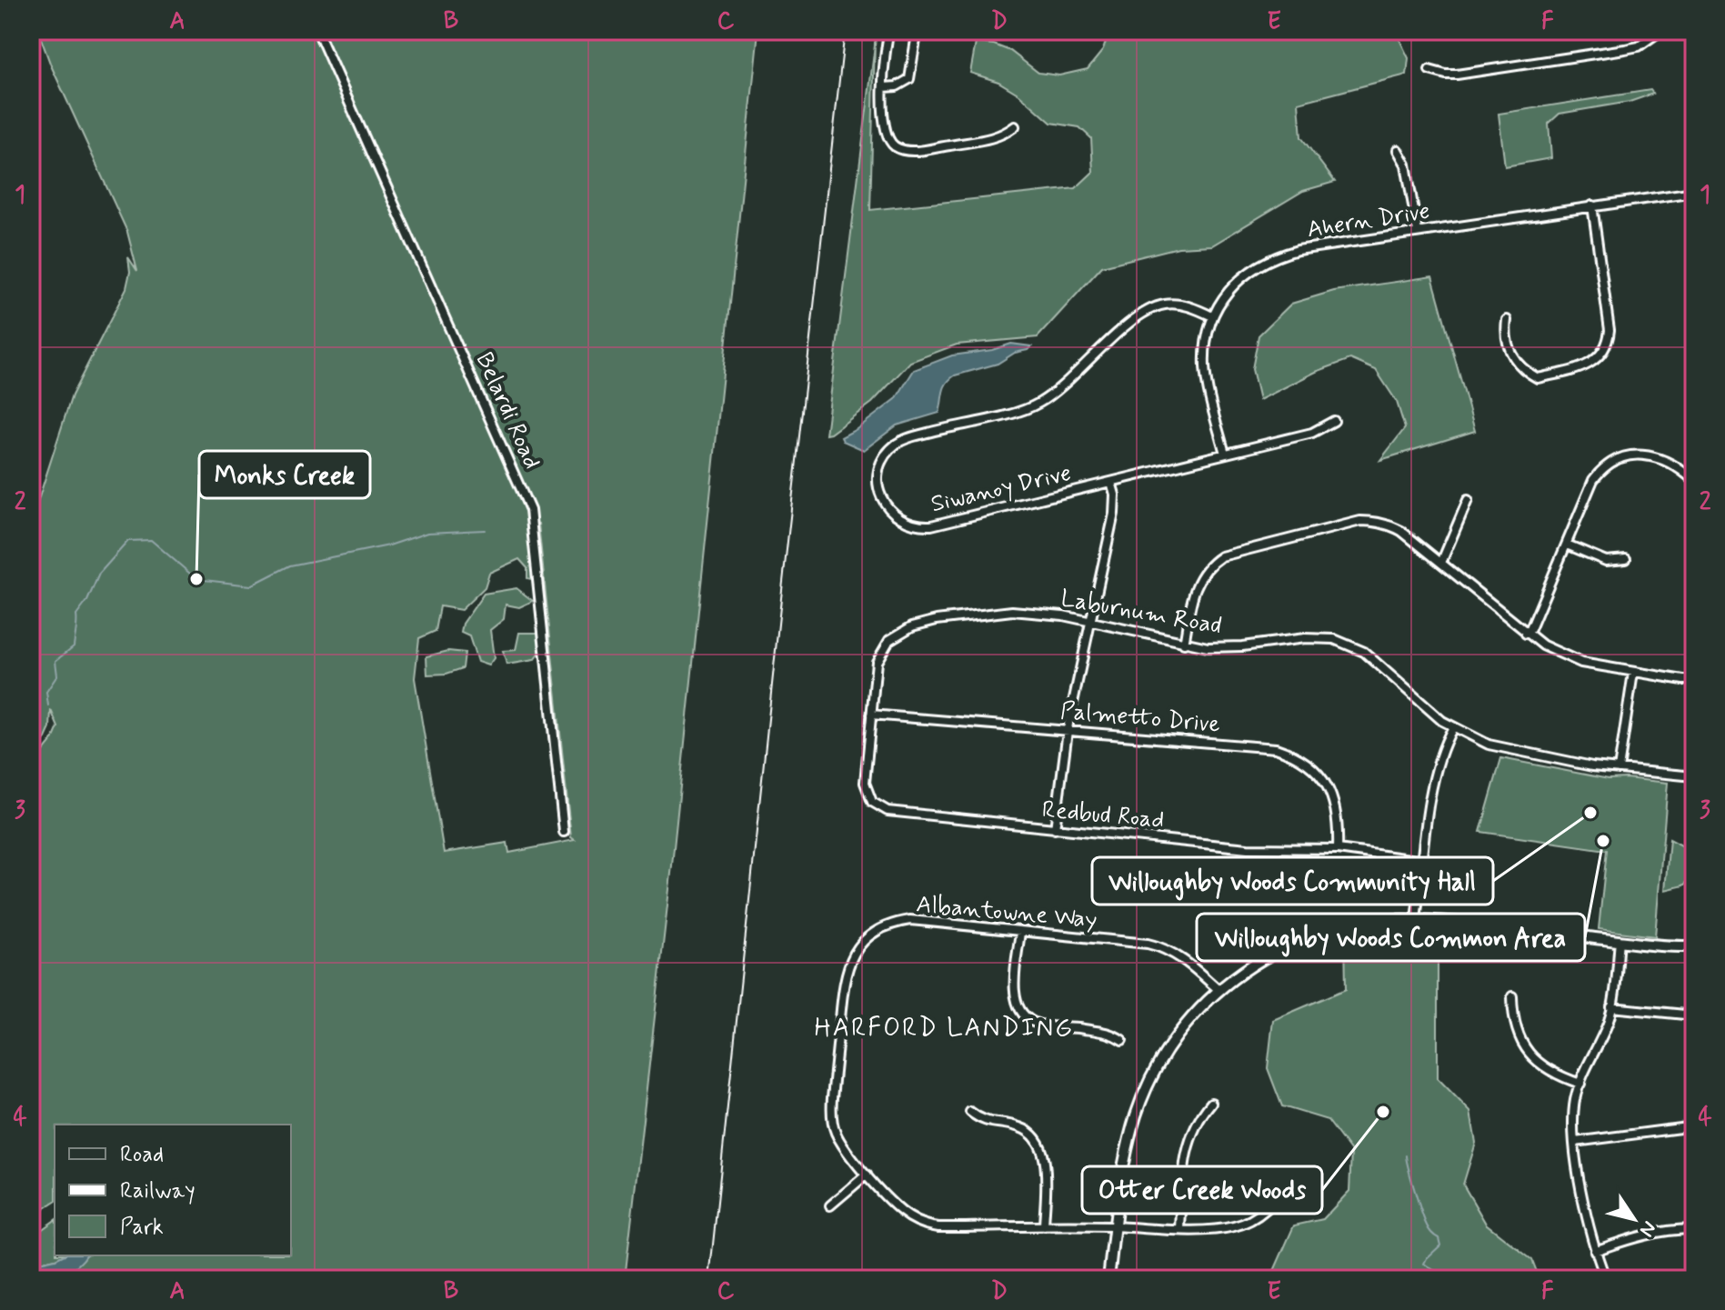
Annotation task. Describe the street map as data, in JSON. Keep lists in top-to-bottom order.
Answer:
{
  "streets": {
    "street": [
      "Ahern Drive",
      "Belardi Road",
      "Siwanoy Drive",
      "Laburnum Road",
      "Palmetto Drive",
      "Redbud Road",
      "Albantowne Way"
    ]
  },
  "crossings": [
    ["Ahern Drive", "Siwanoy Drive"],
    ["Laburnum Road", "Palmetto Drive"],
    ["Laburnum Road", "Redbud Road"],
    ["Palmetto Drive", "Redbud Road"]
  ],
  "districts": ["HARFORD LANDING"],
  "places": [
    "Monks Creek",
    "Willoughby Woods Community Hall",
    "Willoughby Woods Common Area",
    "Otter Creek Woods"
  ],
  "legend": ["Road", "Railway", "Park"],
  "north": "bottom right",
  "grid": {
    "columns": [
      "A",
      "B",
      "C",
      "D",
      "E",
      "F"
    ],
    "rows": [
      "1",
      "2",
      "3",
      "4"
    ]
  }
}
